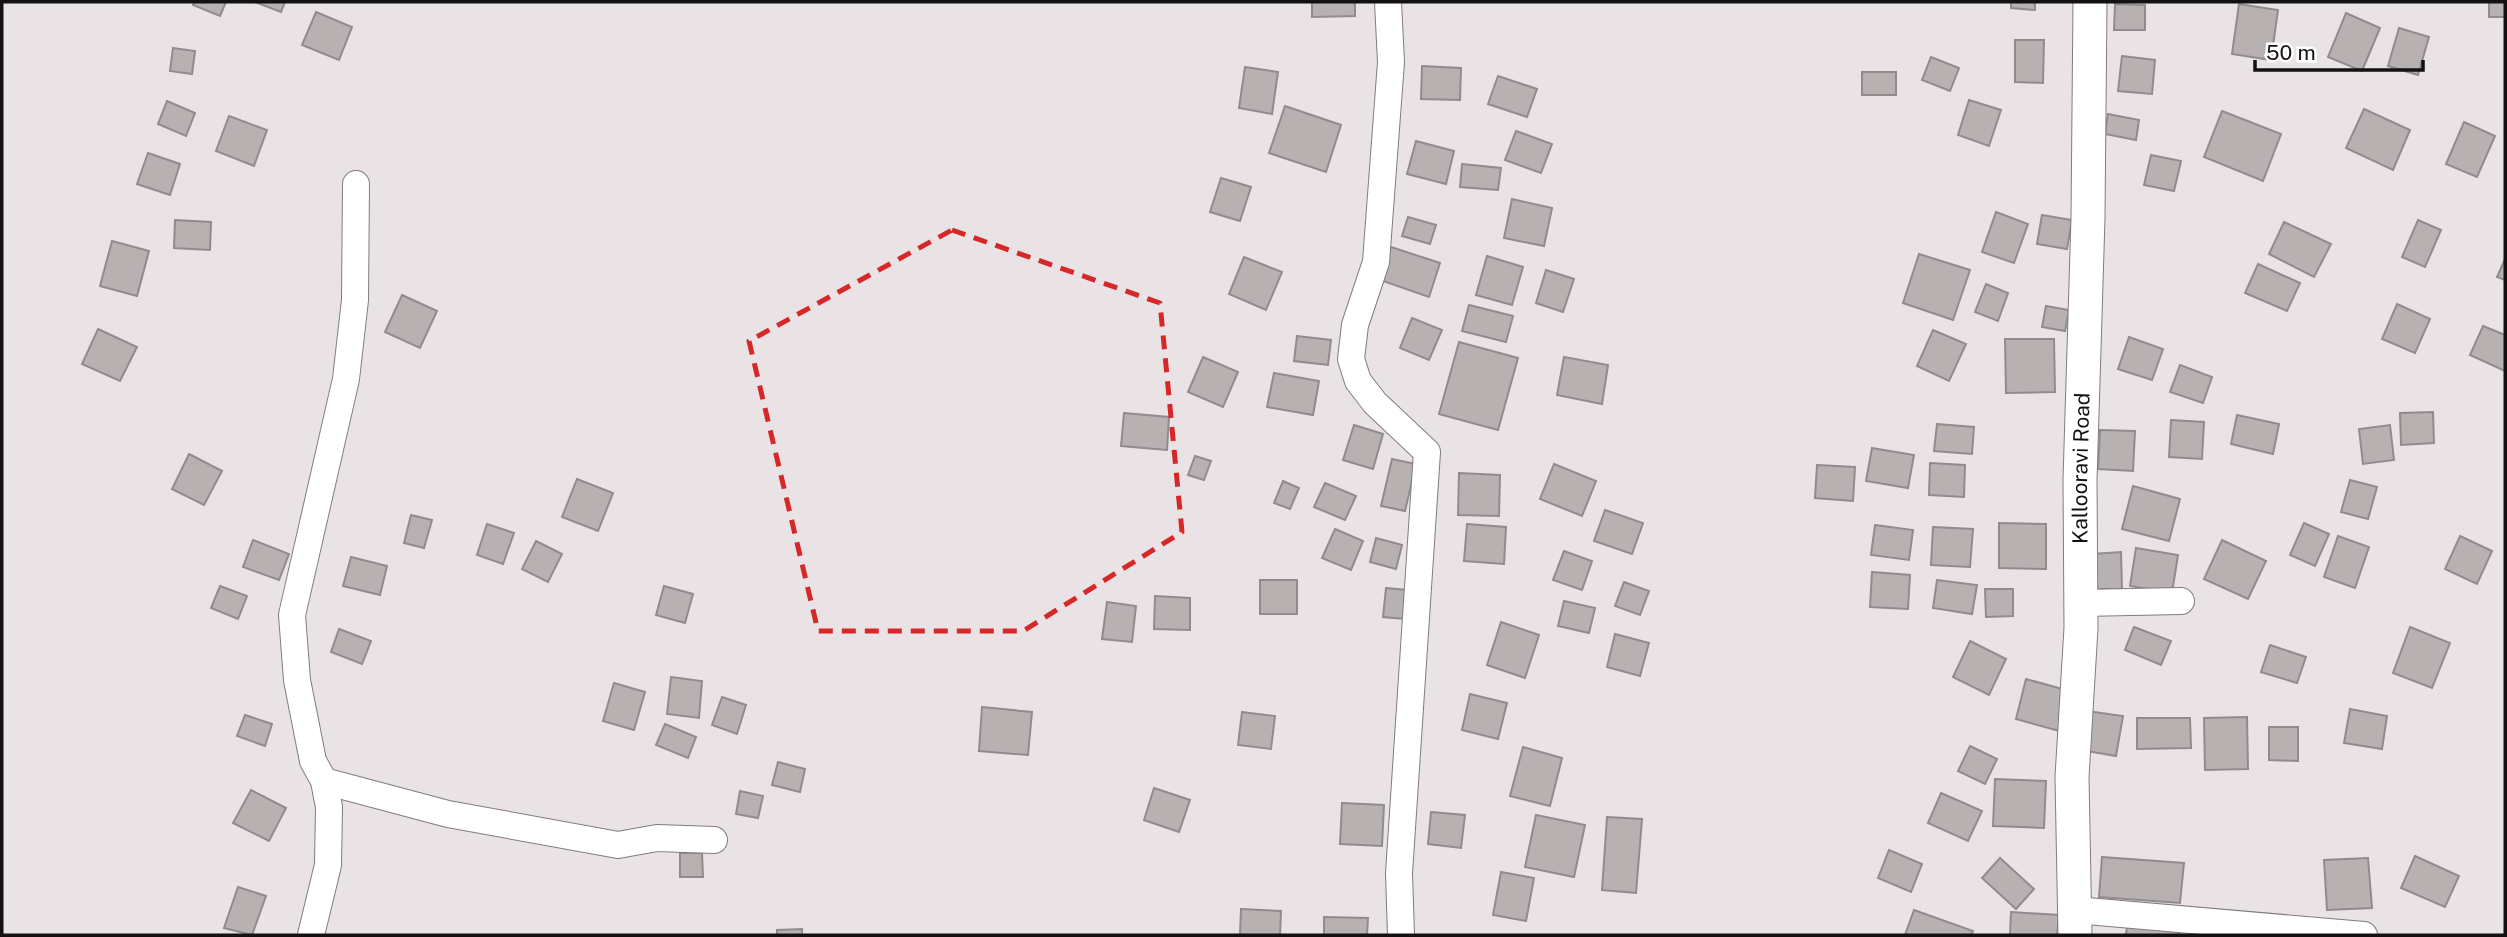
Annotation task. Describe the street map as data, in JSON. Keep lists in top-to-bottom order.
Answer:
{
  "streets": {
    "main road": ["Kallooravi Road"]
  },
  "scale_bar": "50 m"
}
